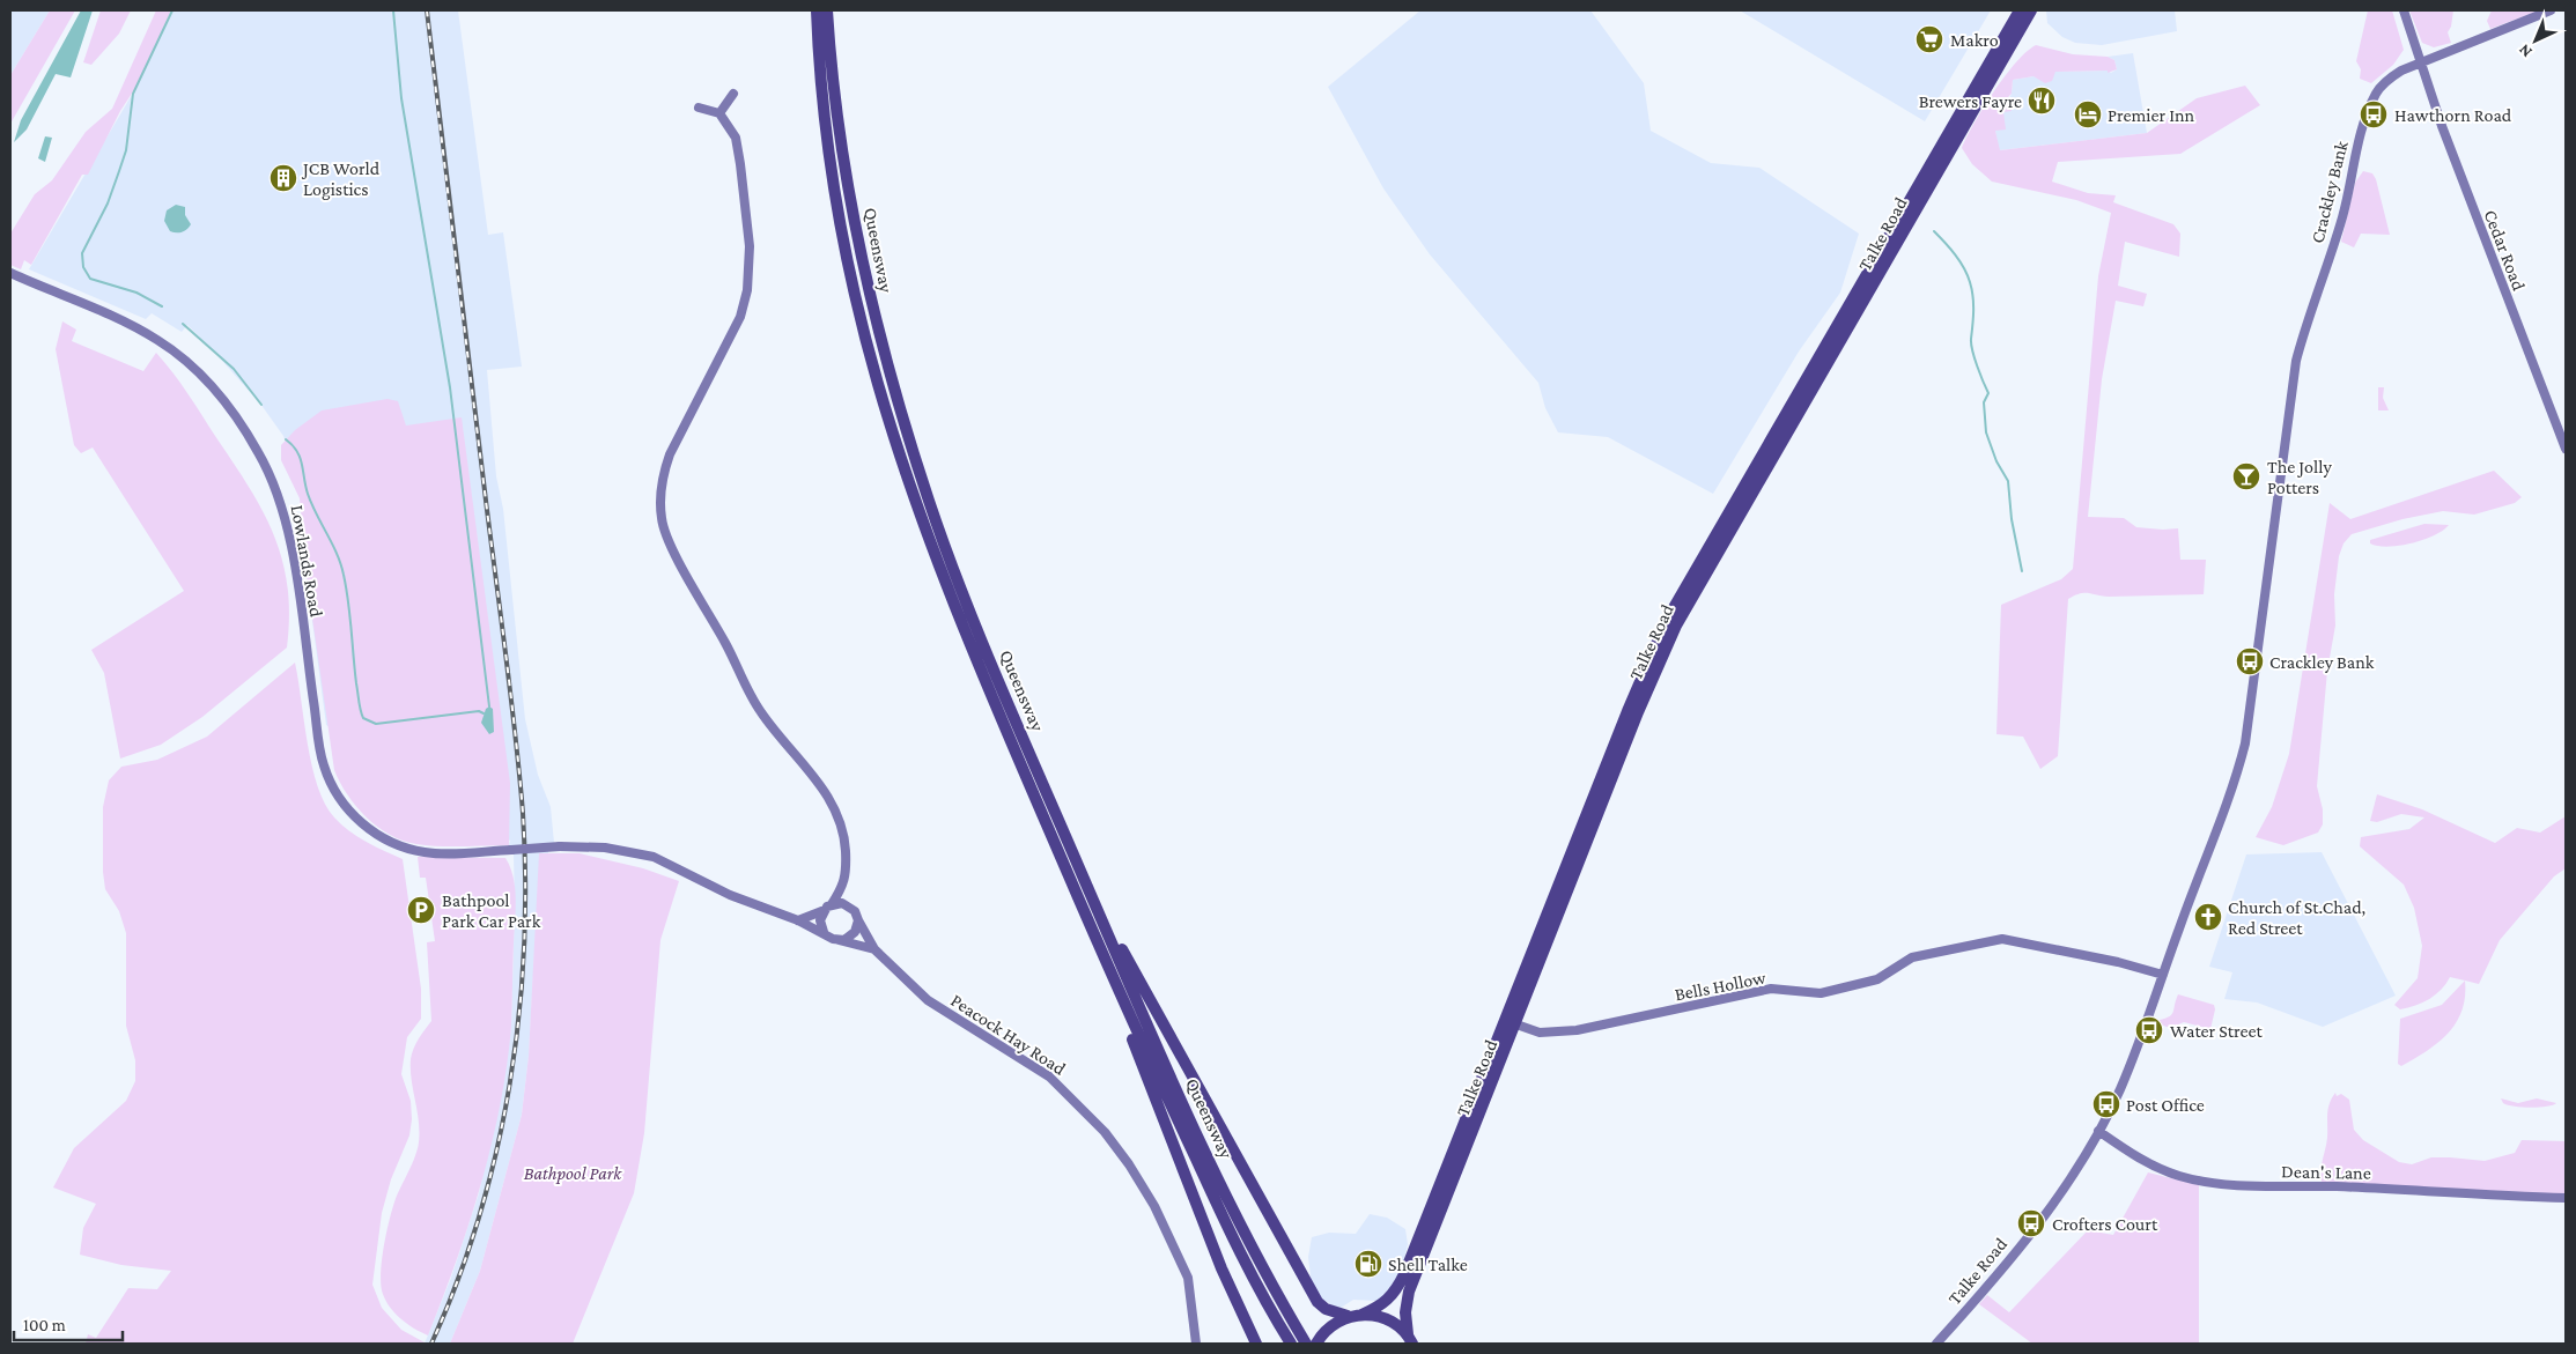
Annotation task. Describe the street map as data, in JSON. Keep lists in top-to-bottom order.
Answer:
{
  "streets": {
    "highway": ["Talke Road", "Queensway"],
    "street": [
      "Crackley Bank",
      "Cedar Road",
      "Lowlands Road",
      "Bells Hollow",
      "Peacock Hay Road",
      "Dean's Lane"
    ]
  },
  "crossings": [
    ["Crackley Bank", "Talke Road"],
    ["Crackley Bank", "Cedar Road"],
    ["Crackley Bank", "Bells Hollow"],
    ["Talke Road", "Bells Hollow"],
    ["Talke Road", "Dean's Lane"],
    ["Lowlands Road", "Peacock Hay Road"]
  ],
  "parks": ["Bathpool Park"],
  "places": {
    "supermarket": ["Makro"],
    "restaurant": ["Brewers Fayre"],
    "hotel": ["Premier Inn"],
    "bus stop": [
      "Hawthorn Road",
      "Crackley Bank",
      "Water Street",
      "Post Office",
      "Crofters Court"
    ],
    "building": ["JCB World Logistics"],
    "bar": ["The Jolly Potters"],
    "parking": ["Bathpool Park Car Park"],
    "church": ["Church of St.Chad, Red Street"],
    "fuel station": ["Shell Talke"]
  },
  "scale_bar": "100 m",
  "north": "bottom left"
}
